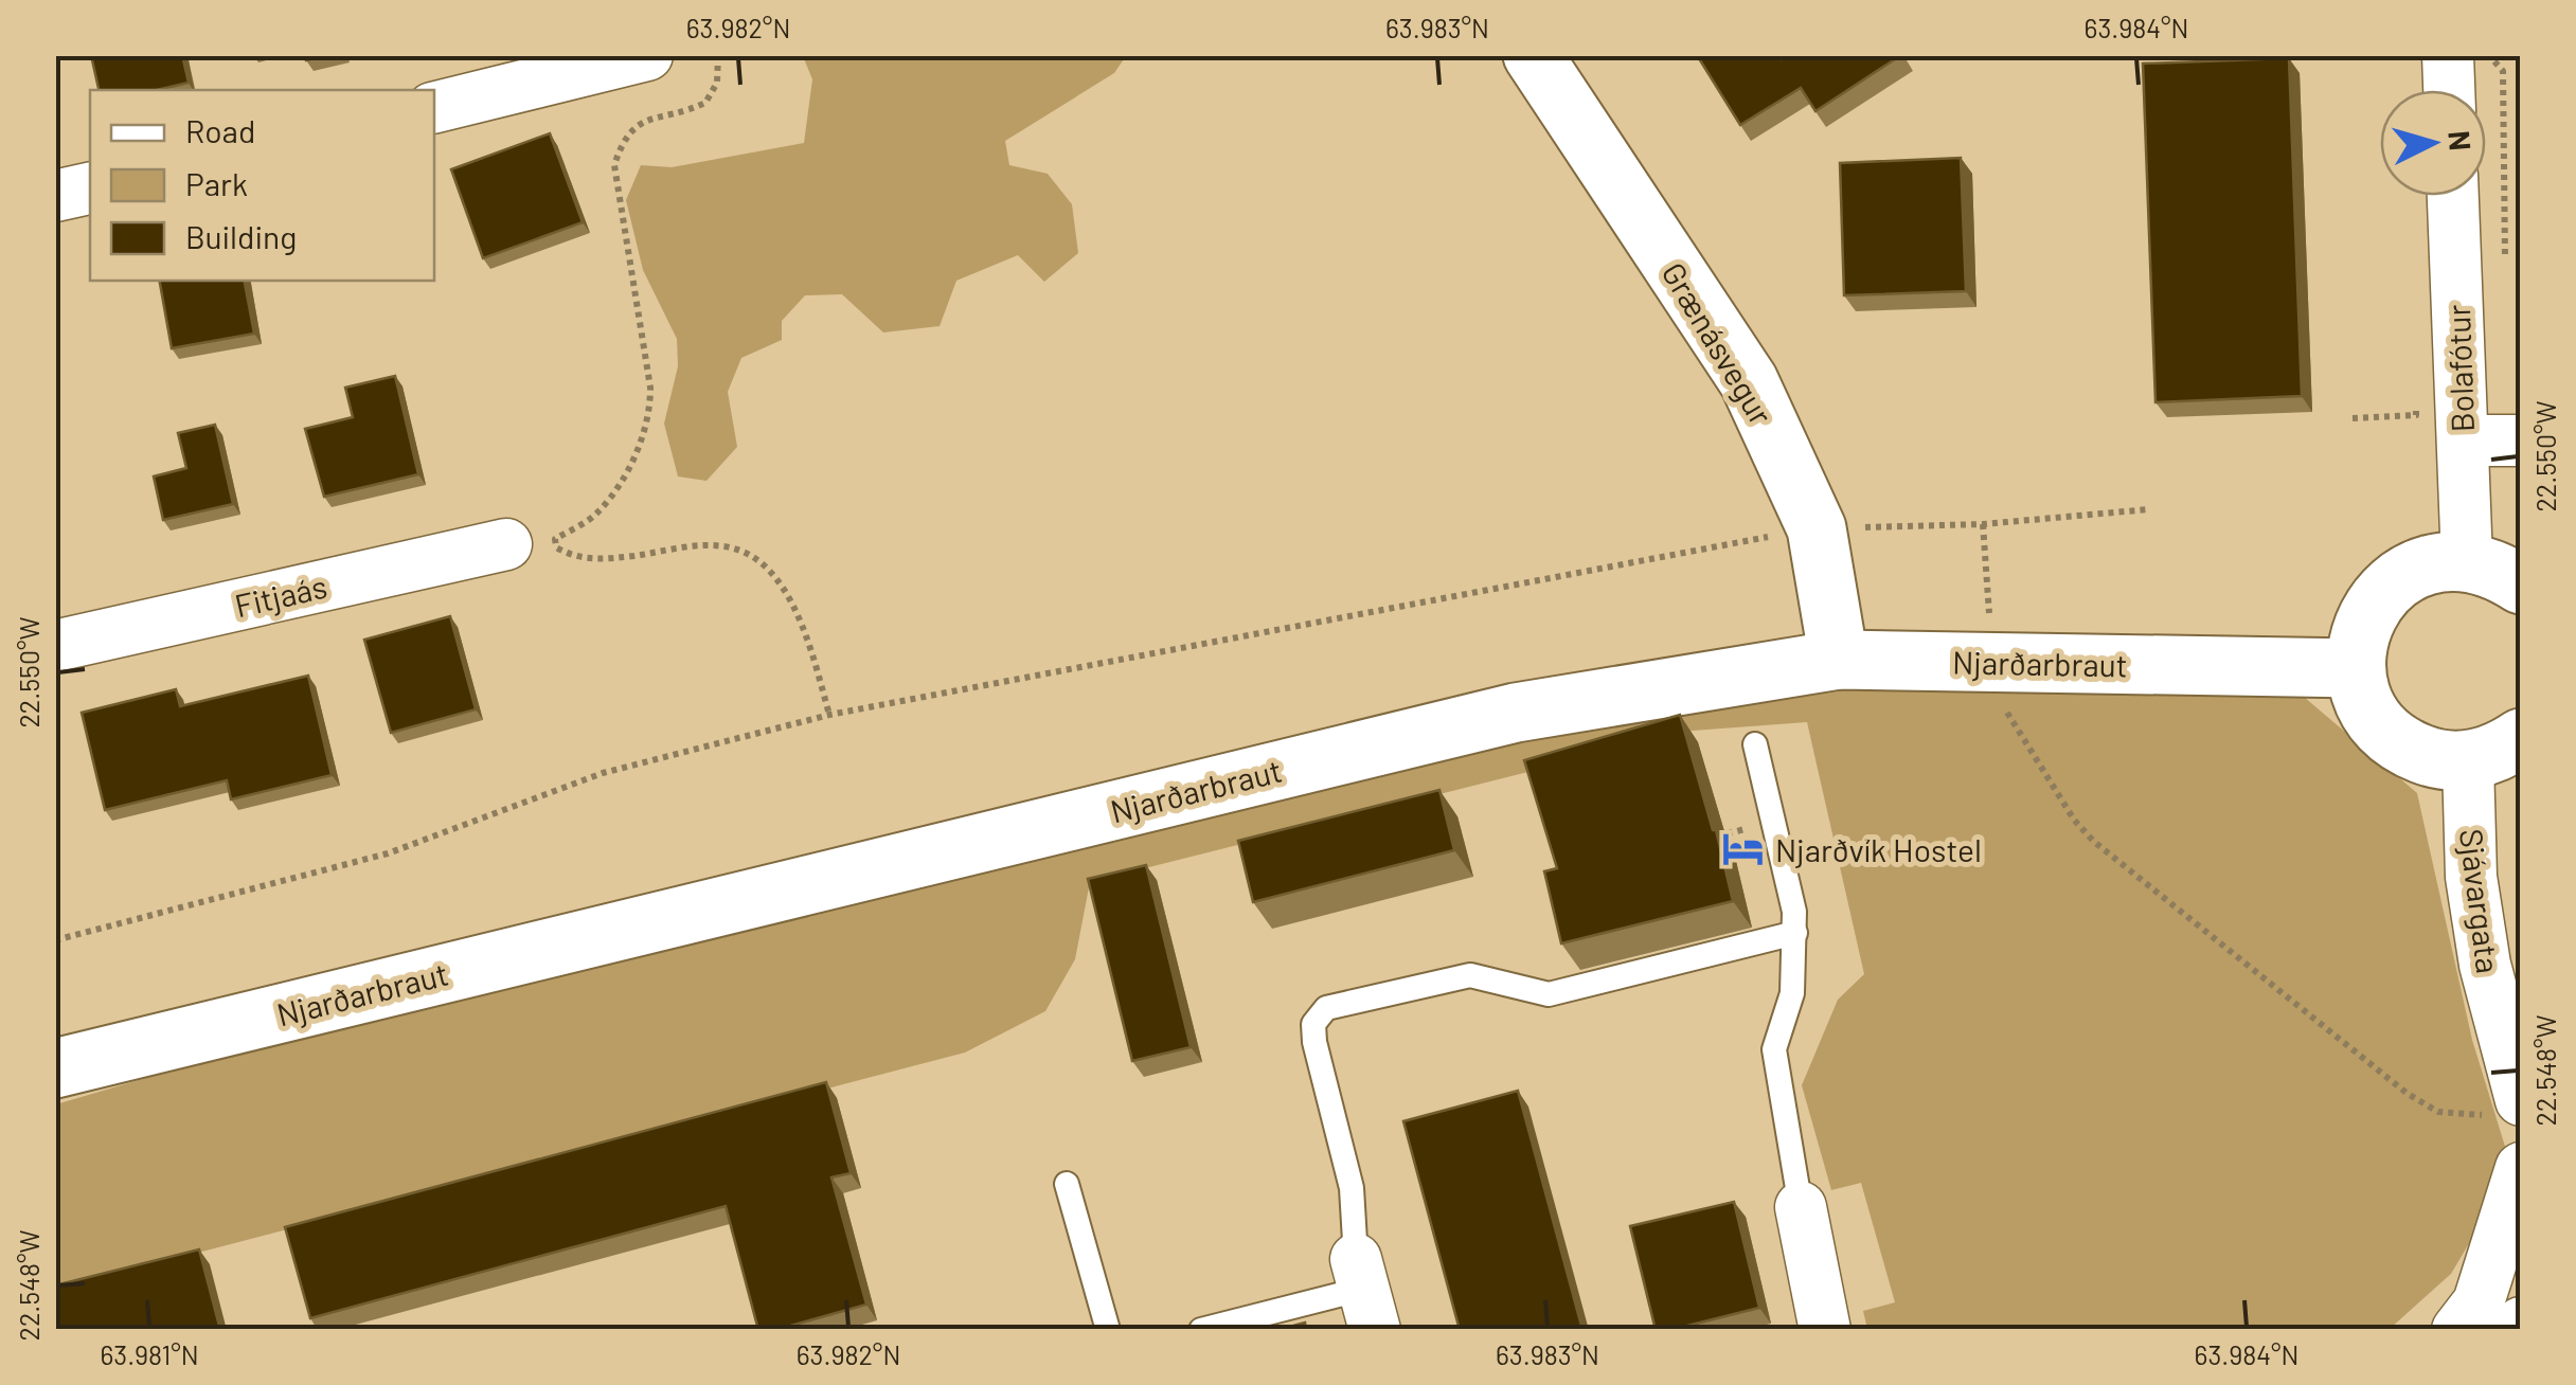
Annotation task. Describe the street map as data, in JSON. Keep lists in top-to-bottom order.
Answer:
{
  "streets": {
    "main road": ["Grænásvegur", "Njarðarbraut"],
    "street": ["Bolafótur", "Fitjaás", "Sjávargata"]
  },
  "crossings": [
    ["Grænásvegur", "Njarðarbraut"]
  ],
  "places": {
    "hotel": ["Njarðvík Hostel"]
  },
  "legend": ["Road", "Park", "Building"],
  "north": "right",
  "coordinates": [
    "63.982°N",
    "63.983°N",
    "63.984°N",
    "22.550°W",
    "22.548°W",
    "63.981°N"
  ]
}
